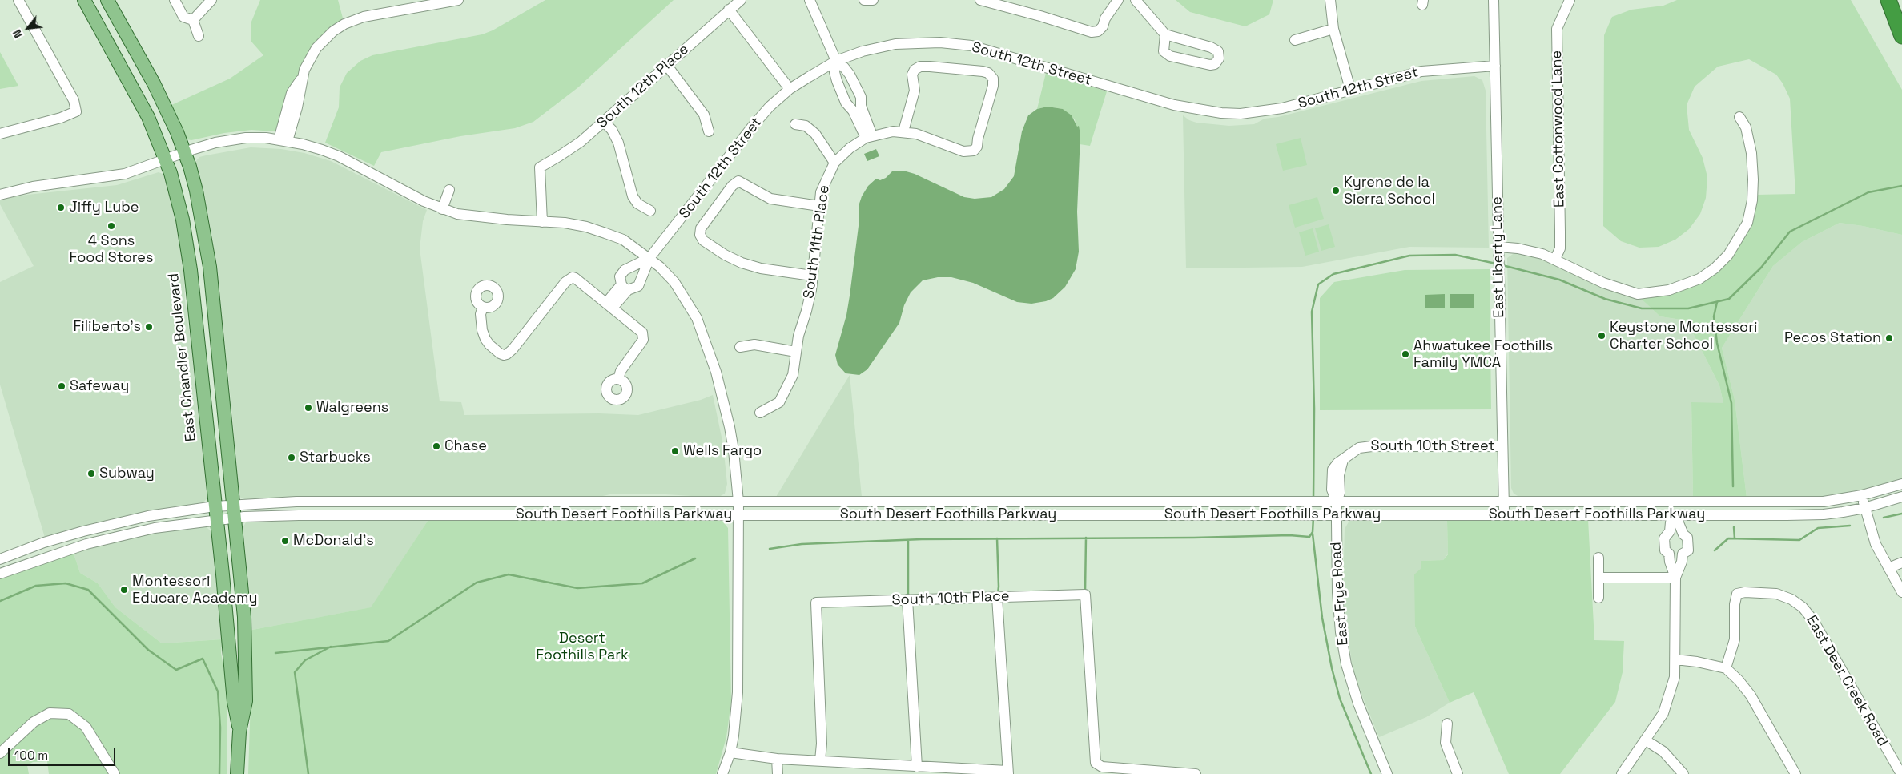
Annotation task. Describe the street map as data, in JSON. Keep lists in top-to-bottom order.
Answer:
{
  "streets": {
    "main road": ["East Chandler Boulevard"],
    "street": [
      "South 12th Street",
      "South 12th Place",
      "East Cottonwood Lane",
      "South 11th Place",
      "East Liberty Lane",
      "South 10th Street",
      "South Desert Foothills Parkway",
      "East Frye Road",
      "South 10th Place",
      "East Deer Creek Road"
    ]
  },
  "crossings": [
    ["South 12th Street", "East Liberty Lane"],
    ["East Liberty Lane", "South 10th Street"],
    ["East Liberty Lane", "South Desert Foothills Parkway"],
    ["East Chandler Boulevard", "South Desert Foothills Parkway"],
    ["South 10th Street", "East Frye Road"],
    ["South Desert Foothills Parkway", "East Frye Road"]
  ],
  "parks": ["Desert Foothills Park"],
  "places": [
    "Kyrene de la Sierra School",
    "Jiffy Lube",
    "4 Sons Food Stores",
    "Filiberto's",
    "Keystone Montessori Charter School",
    "Pecos Station",
    "Ahwatukee Foothills Family YMCA",
    "Safeway",
    "Walgreens",
    "Chase",
    "Wells Fargo",
    "Starbucks",
    "Subway",
    "McDonald's",
    "Montessori Educare Academy"
  ],
  "scale_bar": "100 m",
  "north": "bottom left"
}
